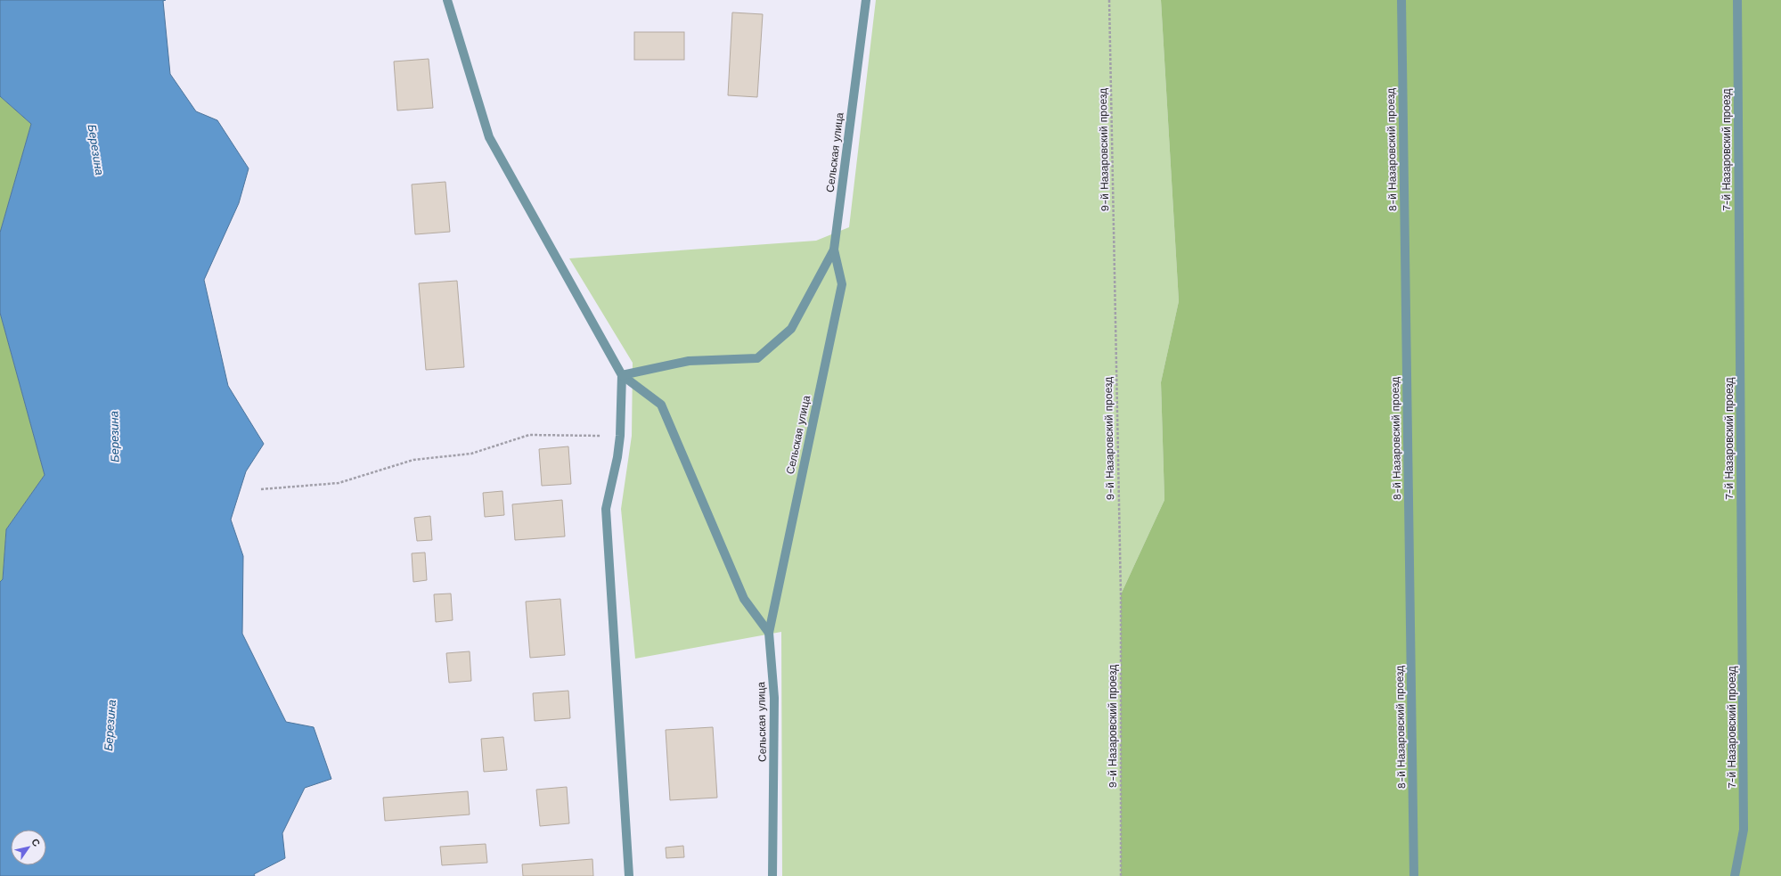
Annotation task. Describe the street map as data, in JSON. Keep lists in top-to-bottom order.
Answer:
{
  "streets": {
    "street": ["8-й Назаровский проезд", "7-й Назаровский проезд", "Сельская улица"],
    "path": ["9-й Назаровский проезд"]
  },
  "water": ["Березина"],
  "north": "top right"
}
